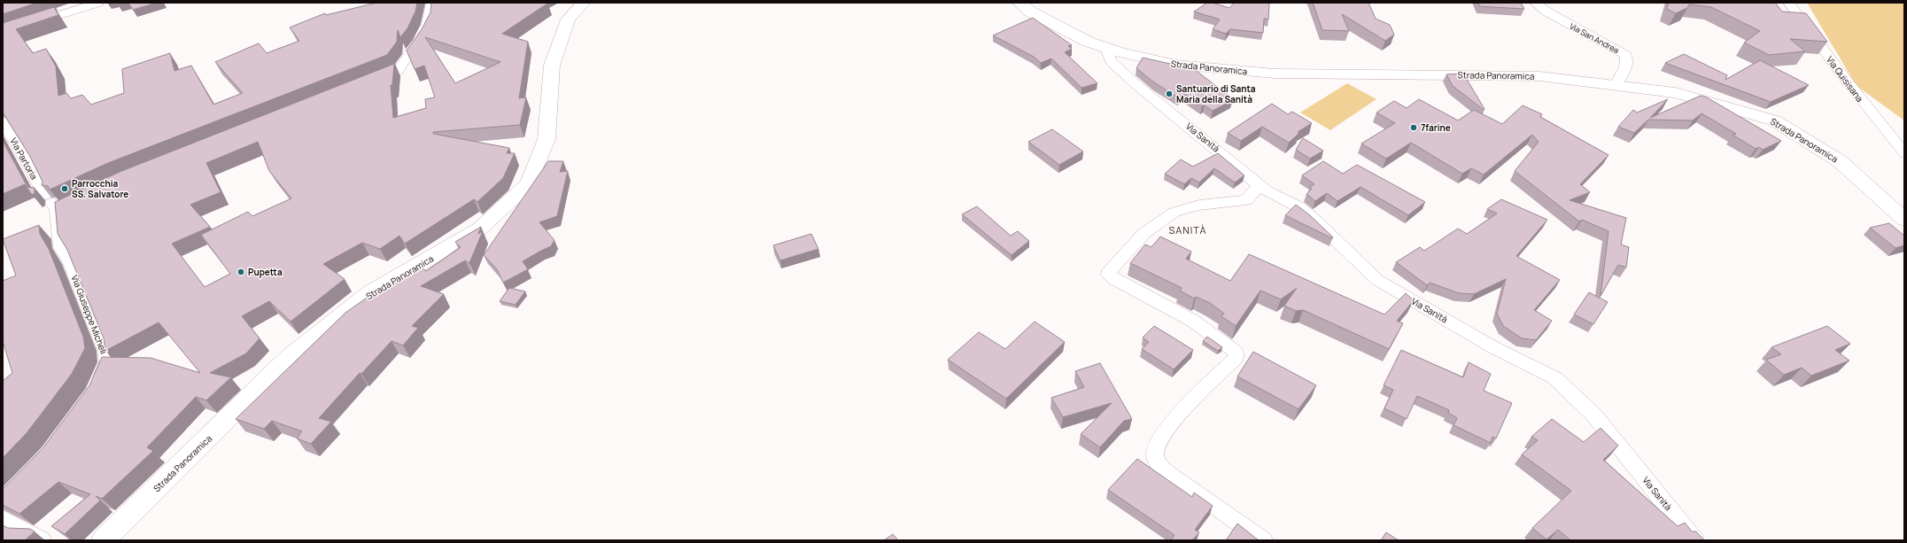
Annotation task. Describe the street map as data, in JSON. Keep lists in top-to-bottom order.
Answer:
{
  "streets": {
    "main road": ["Strada Panoramica"],
    "street": [
      "Via San Andrea",
      "Via Quisisana",
      "Via Sanità",
      "Via Partoria",
      "Via Giuseppe Micheli"
    ]
  },
  "crossings": [
    ["Via San Andrea", "Strada Panoramica"],
    ["Strada Panoramica", "Via Sanità"],
    ["Via Partoria", "Via Giuseppe Micheli"]
  ],
  "districts": ["SANITÀ"],
  "places": [
    "Santuario di Santa Maria della Sanità",
    "7farine",
    "Parrocchia SS. Salvatore",
    "Pupetta"
  ]
}
